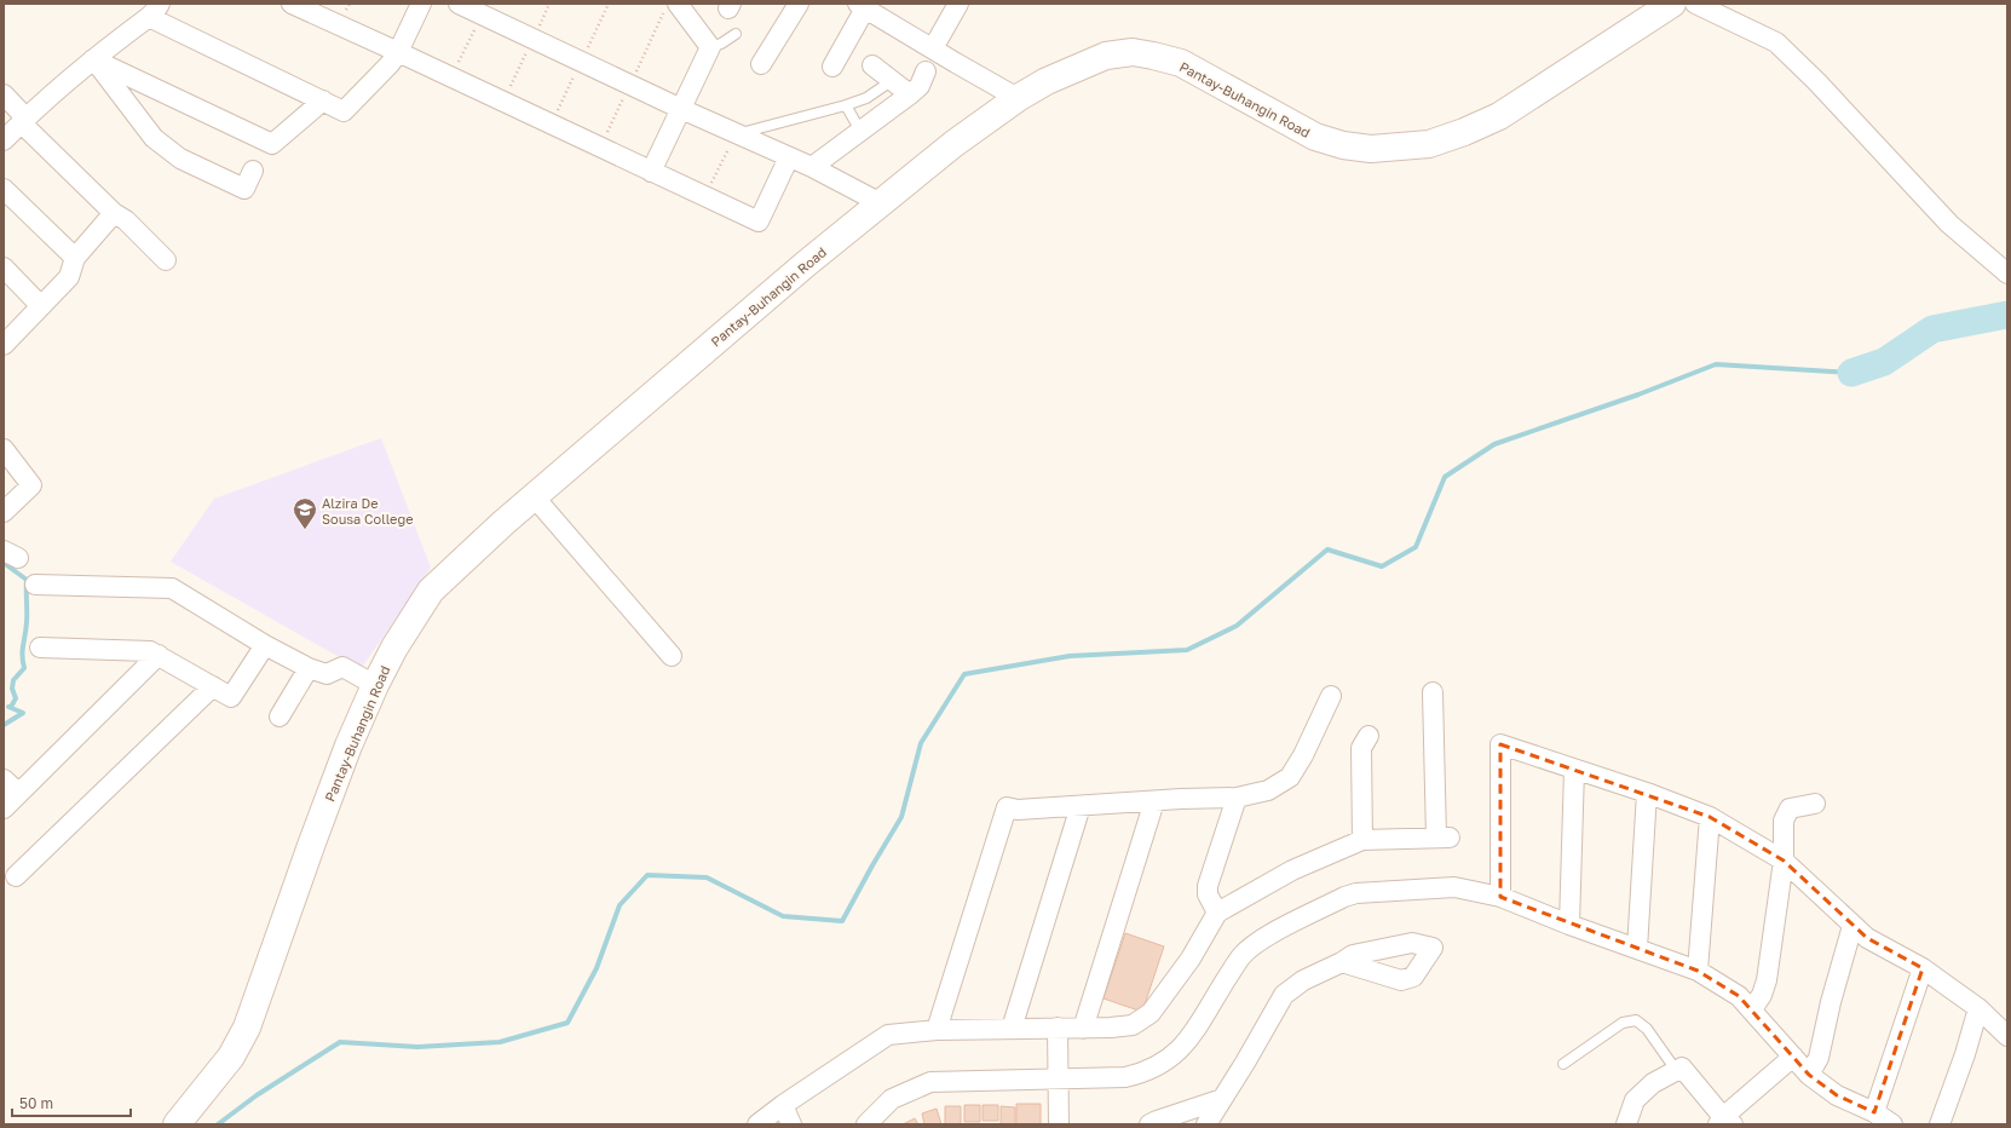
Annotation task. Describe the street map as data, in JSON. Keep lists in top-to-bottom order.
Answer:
{
  "streets": {
    "street": ["Pantay-Buhangin Road"]
  },
  "places": {
    "school or university": ["Alzira De Sousa College"]
  },
  "scale_bar": "50 m"
}
